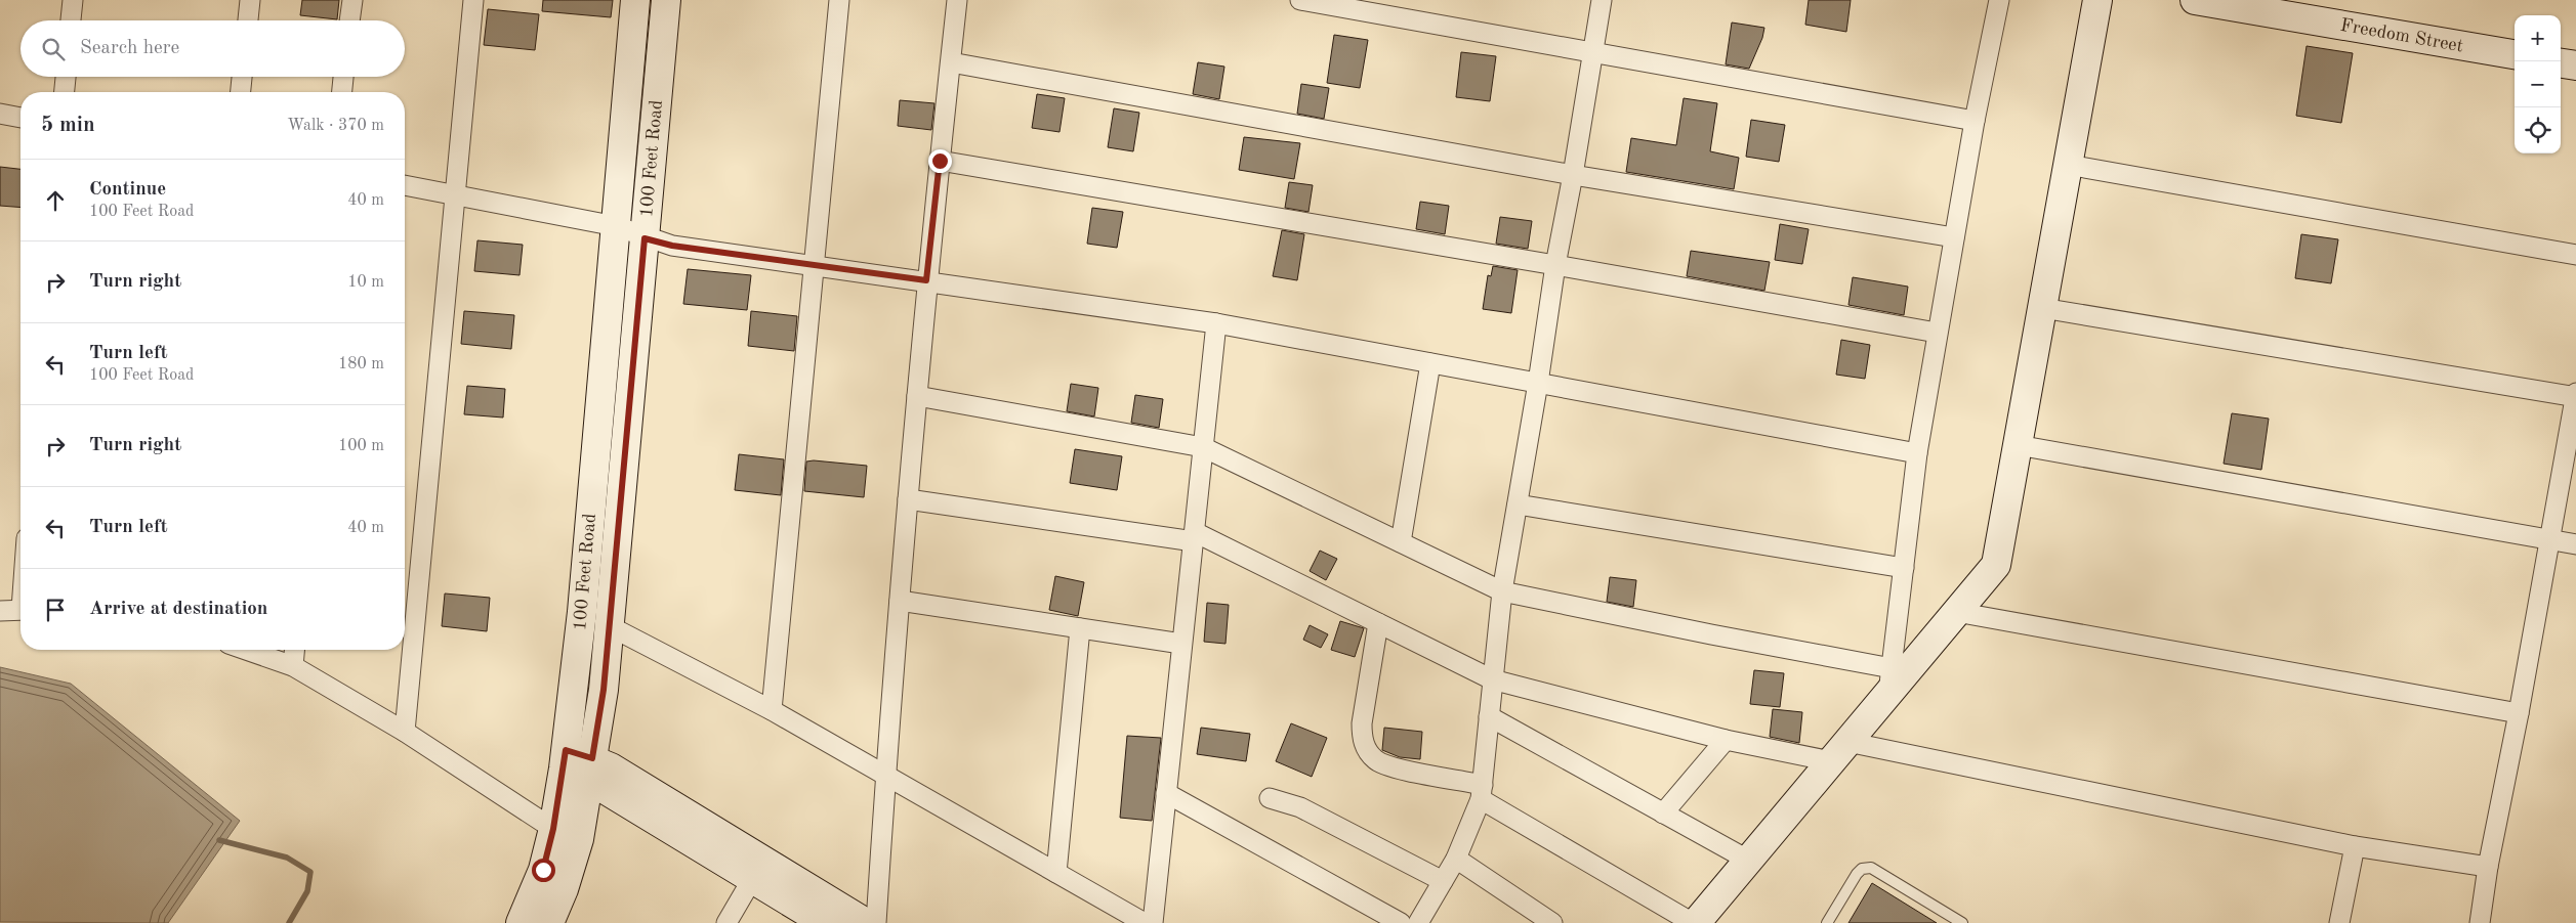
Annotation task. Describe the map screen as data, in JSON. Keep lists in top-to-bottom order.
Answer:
{
  "streets": {
    "main road": ["Freedom Street", "100 Feet Road"]
  },
  "page": {
    "map_buttons": ["+", "−"],
    "search": "Search here",
    "heading": ["5 min", "Walk · 370 m"],
    "list": [
      ["Continue", "100 Feet Road", "40 m"],
      ["Turn right", "10 m"],
      ["Turn left", "100 Feet Road", "180 m"],
      ["Turn right", "100 m"],
      ["Turn left", "40 m"],
      "Arrive at destination"
    ]
  }
}
